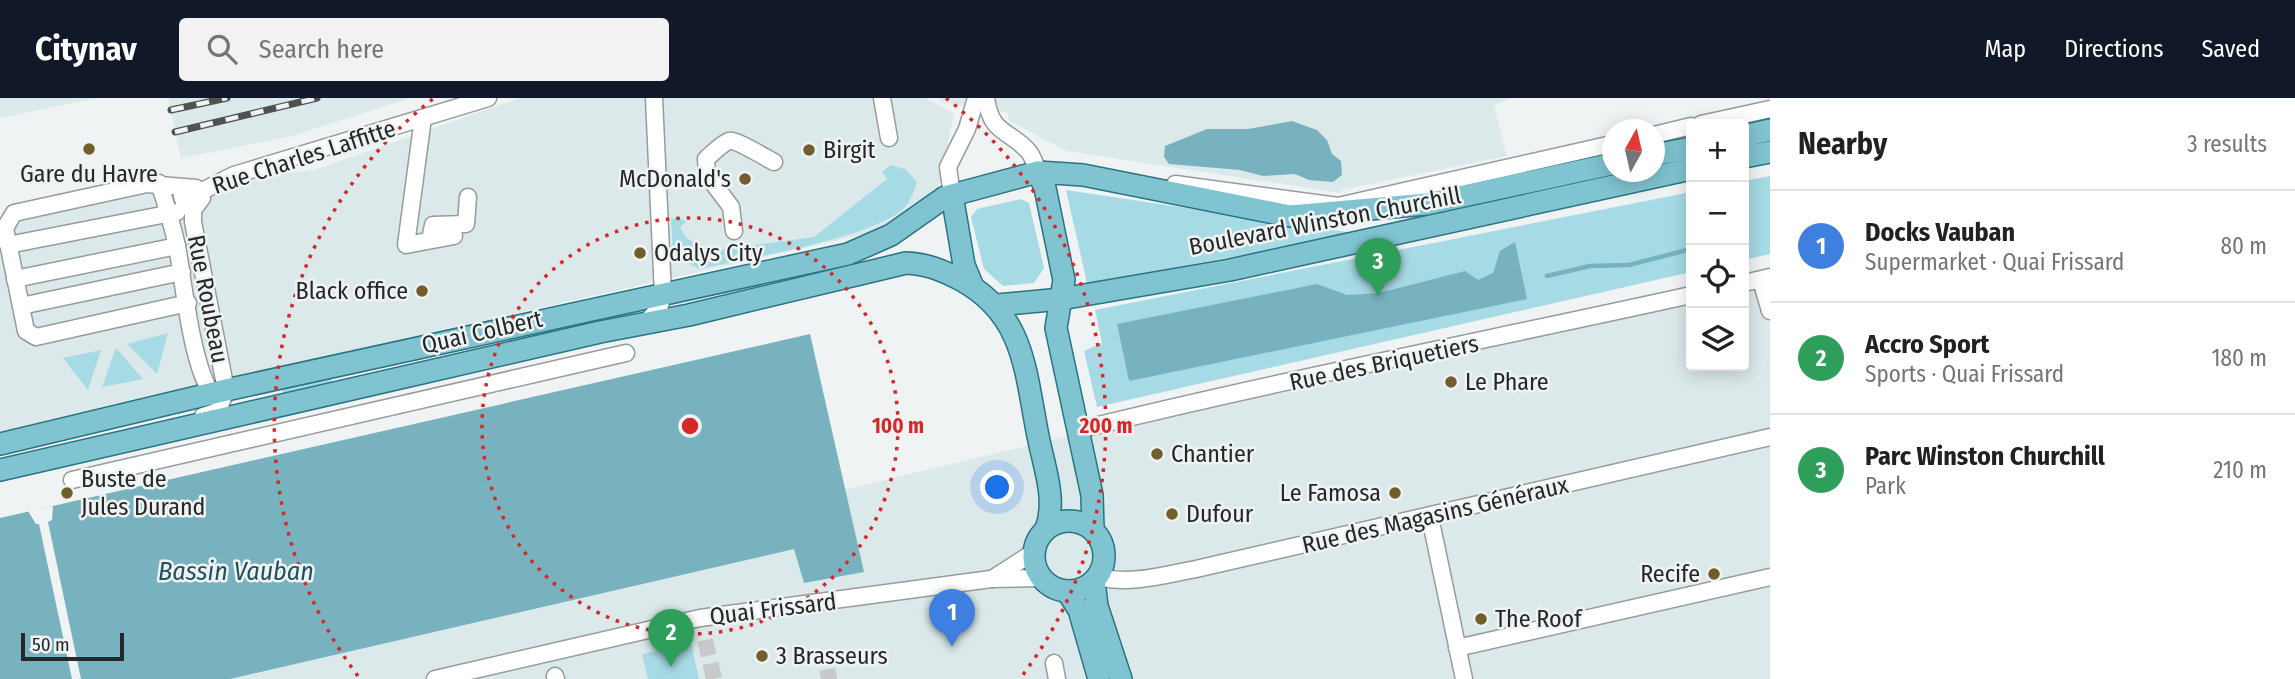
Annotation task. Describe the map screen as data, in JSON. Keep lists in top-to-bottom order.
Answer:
{
  "streets": {
    "main road": ["Boulevard Winston Churchill", "Quai Colbert"],
    "street": [
      "Rue Charles Laffitte",
      "Rue Roubeau",
      "Rue des Briquetiers",
      "Rue des Magasins Généraux",
      "Quai Frissard"
    ]
  },
  "crossings": [
    ["Rue Charles Laffitte", "Rue Roubeau"],
    ["Boulevard Winston Churchill", "Quai Colbert"],
    ["Rue Roubeau", "Quai Colbert"],
    ["Rue des Magasins Généraux", "Quai Frissard"]
  ],
  "water": ["Bassin Vauban"],
  "places": [
    "Gare du Havre",
    "Birgit",
    "McDonald's",
    "Odalys City",
    "Black office",
    "Le Phare",
    "Chantier",
    "Buste de Jules Durand",
    "Le Famosa",
    "Dufour",
    "Recife",
    "The Roof",
    "3 Brasseurs"
  ],
  "scale_bar": "50 m",
  "north": "top",
  "page": {
    "header": "Citynav",
    "search": "Search here",
    "nav": ["Map", "Directions", "Saved"],
    "heading": ["Nearby", "3 results"],
    "map_buttons": ["+", "−"],
    "list": [
      {
        "mark": "1",
        "name": "Docks Vauban",
        "note": "Supermarket · Quai Frissard",
        "value": "80 m"
      },
      {
        "mark": "2",
        "name": "Accro Sport",
        "note": "Sports · Quai Frissard",
        "value": "180 m"
      },
      {
        "mark": "3",
        "name": "Parc Winston Churchill",
        "note": "Park",
        "value": "210 m"
      }
    ],
    "pins": ["3", "1", "2"],
    "scale": "50 m"
  },
  "rings": ["100 m", "200 m"]
}
